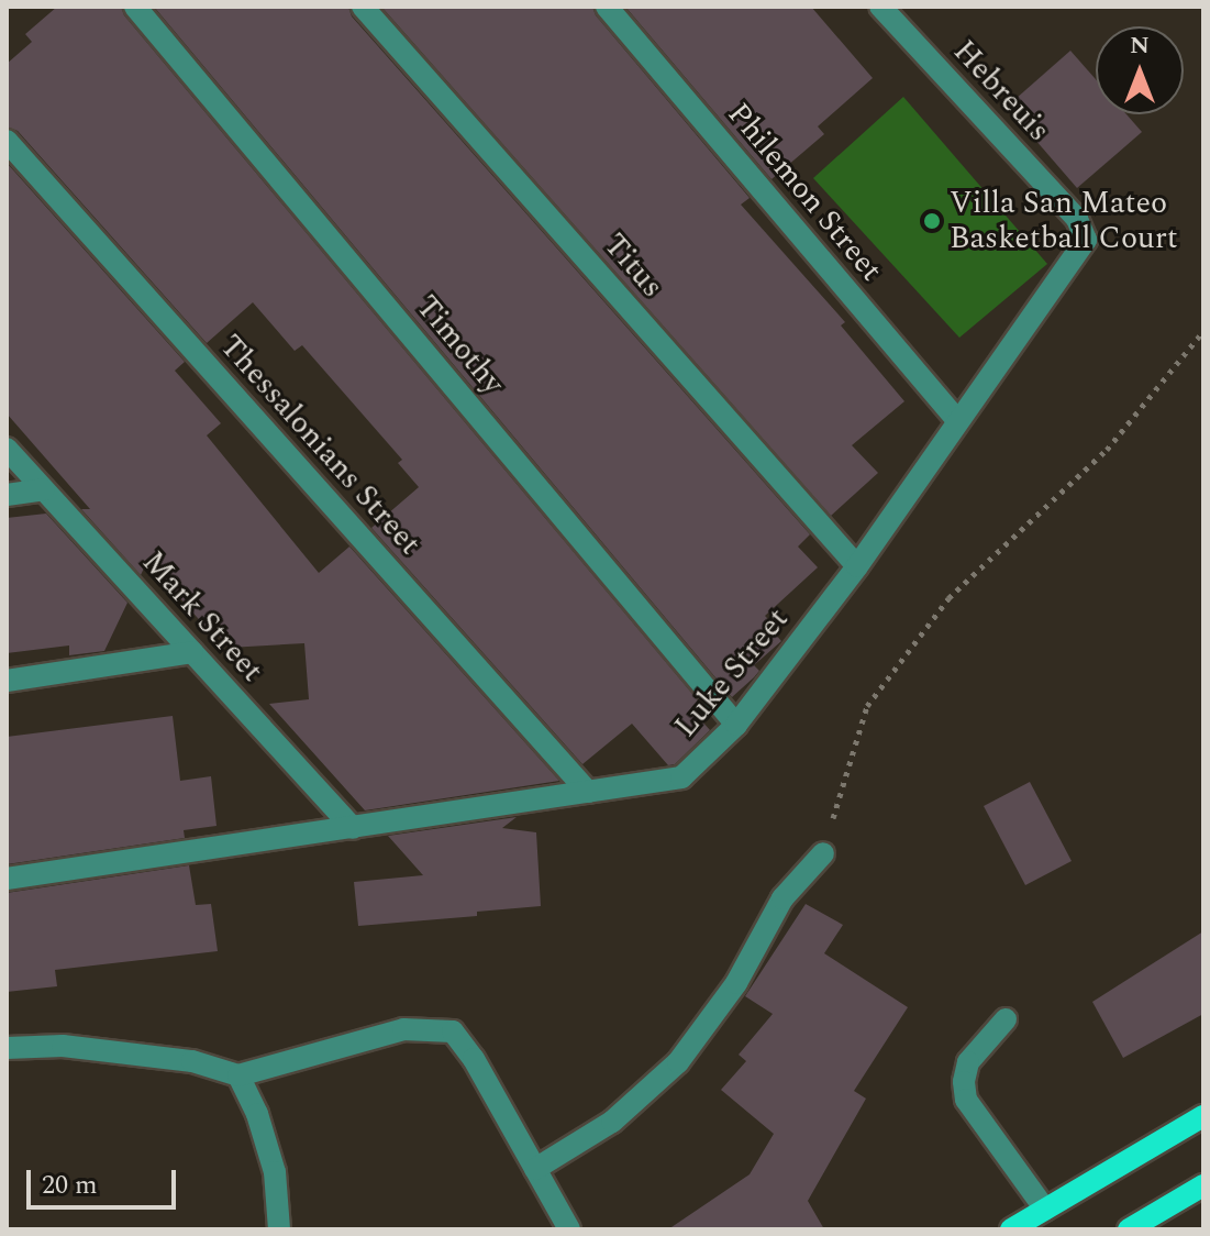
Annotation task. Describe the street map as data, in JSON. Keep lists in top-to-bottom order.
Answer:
{
  "streets": {
    "street": [
      "Hebreuis",
      "Philemon Street",
      "Titus",
      "Timothy",
      "Thessalonians Street",
      "Mark Street",
      "Luke Street"
    ]
  },
  "crossings": [
    ["Hebreuis", "Luke Street"],
    ["Philemon Street", "Luke Street"],
    ["Titus", "Luke Street"],
    ["Timothy", "Luke Street"],
    ["Thessalonians Street", "Luke Street"],
    ["Mark Street", "Luke Street"]
  ],
  "places": ["Villa San Mateo Basketball Court"],
  "scale_bar": "20 m",
  "north": "top"
}
